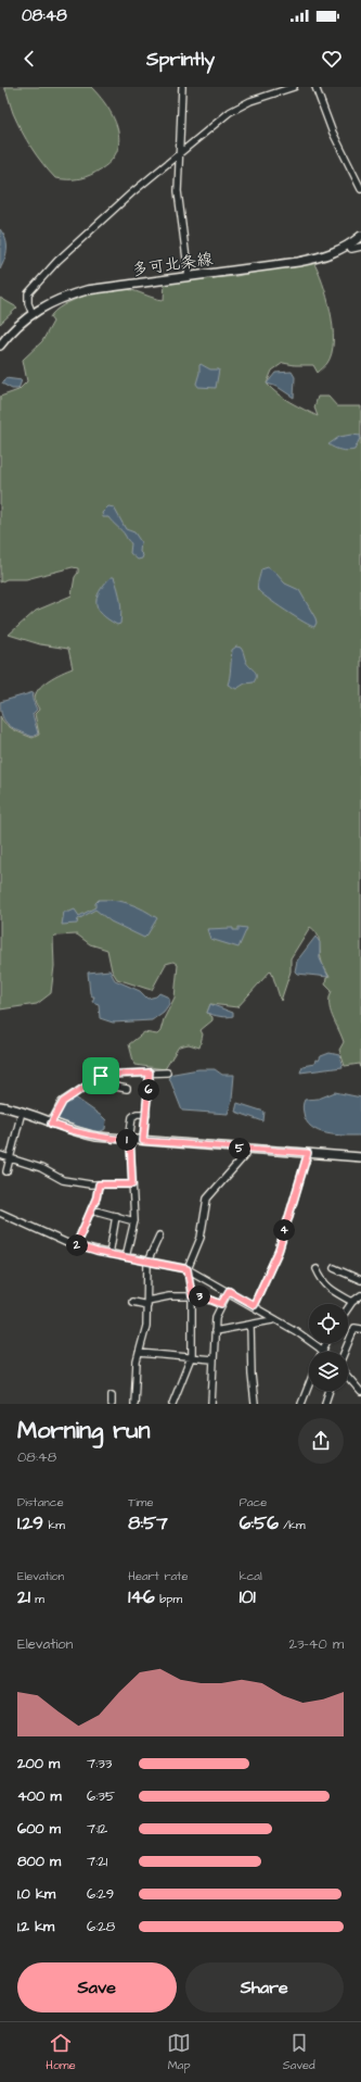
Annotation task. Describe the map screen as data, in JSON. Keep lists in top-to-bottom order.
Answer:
{
  "streets": {
    "main road": ["多可北条線"]
  },
  "page": {
    "status": "08:48",
    "header": "Sprintly",
    "pins": [
      "6",
      "1",
      "5",
      "4",
      "2",
      "3"
    ],
    "heading": ["Morning run", "08:48"],
    "stats": [
      ["Distance", "1.29 km"],
      ["Time", "8:57"],
      ["Pace", "6:56 /km"],
      ["Elevation", "21 m"],
      ["Heart rate", "146 bpm"],
      ["kcal", "101"]
    ],
    "chart": ["Elevation", "23–40 m"],
    "list": [
      {
        "name": "200 m",
        "note": "7:33"
      },
      {
        "name": "400 m",
        "note": "6:35"
      },
      {
        "name": "600 m",
        "note": "7:12"
      },
      {
        "name": "800 m",
        "note": "7:21"
      },
      {
        "name": "1.0 km",
        "note": "6:29"
      },
      {
        "name": "1.2 km",
        "note": "6:28"
      }
    ],
    "buttons": ["Save", "Share"],
    "tabs": ["Home", "Map", "Saved"]
  }
}
